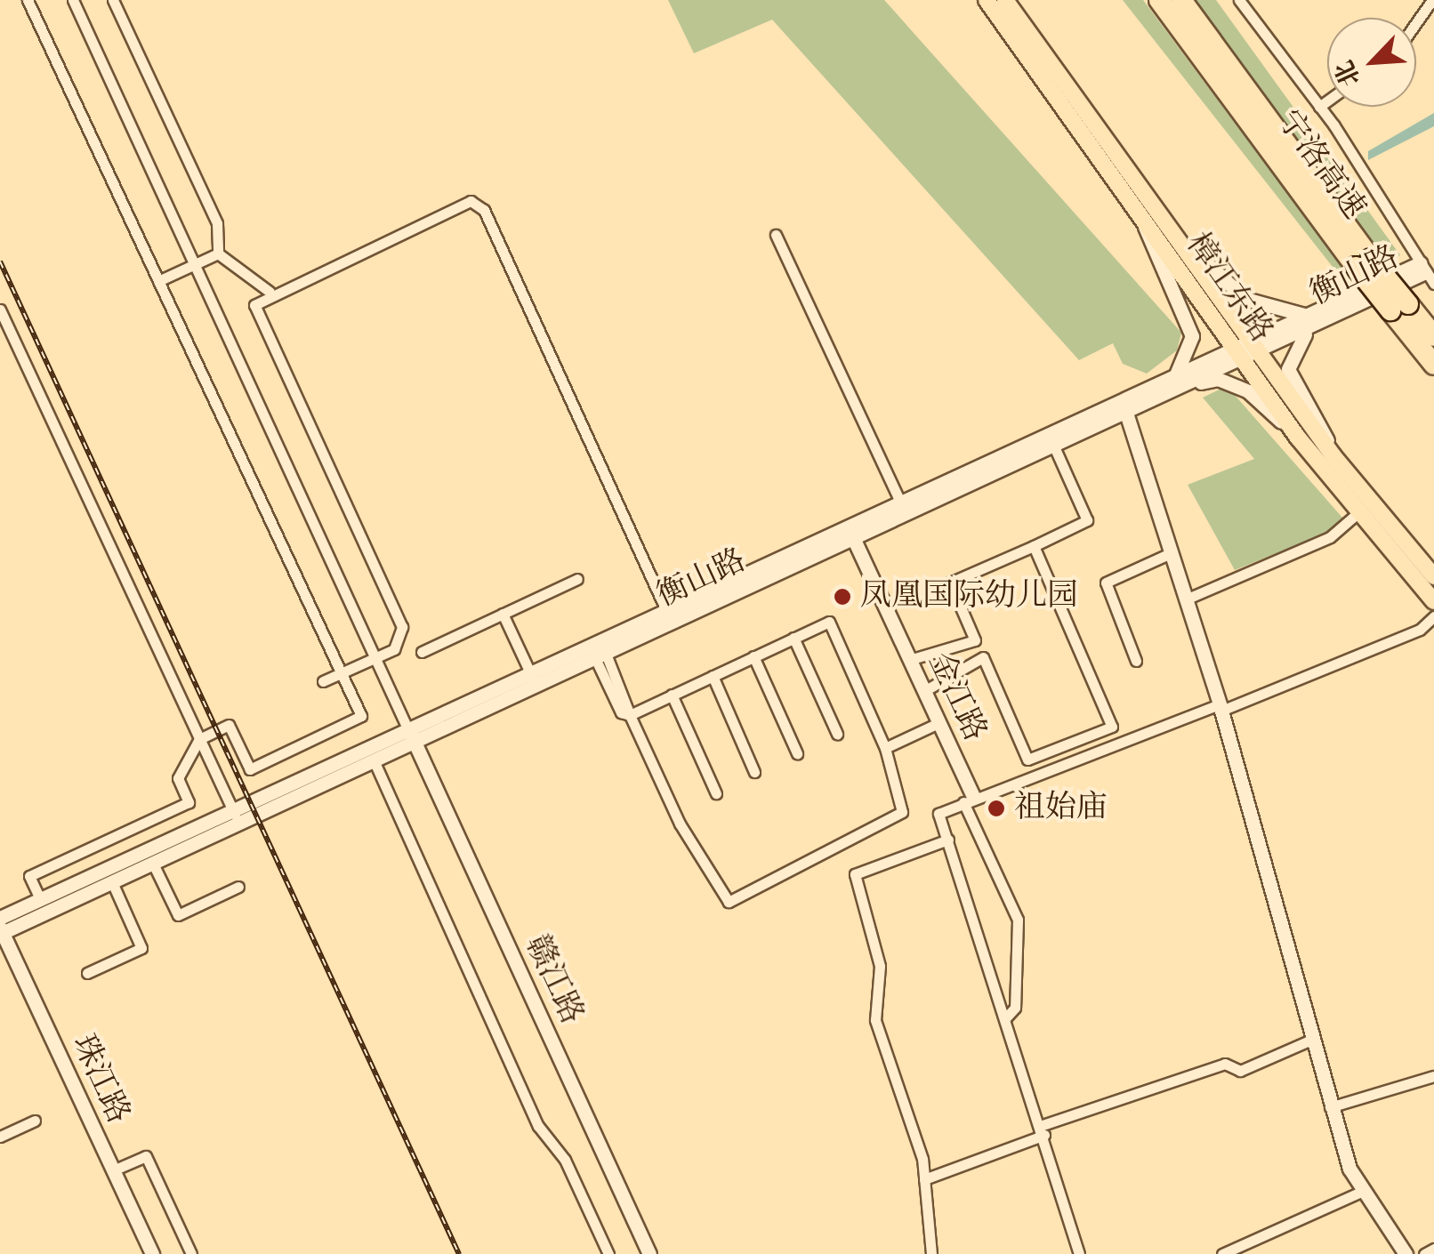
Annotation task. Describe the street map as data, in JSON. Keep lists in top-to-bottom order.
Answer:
{
  "streets": {
    "highway": ["宁洛高速"],
    "main road": ["樟江东路"],
    "street": [
      "衡山路",
      "金江路",
      "赣江路",
      "珠江路"
    ]
  },
  "crossings": [
    ["衡山路", "樟江东路"],
    ["衡山路", "金江路"],
    ["衡山路", "赣江路"],
    ["衡山路", "珠江路"]
  ],
  "places": ["凤凰国际幼儿园", "祖始庙"],
  "north": "bottom left"
}
